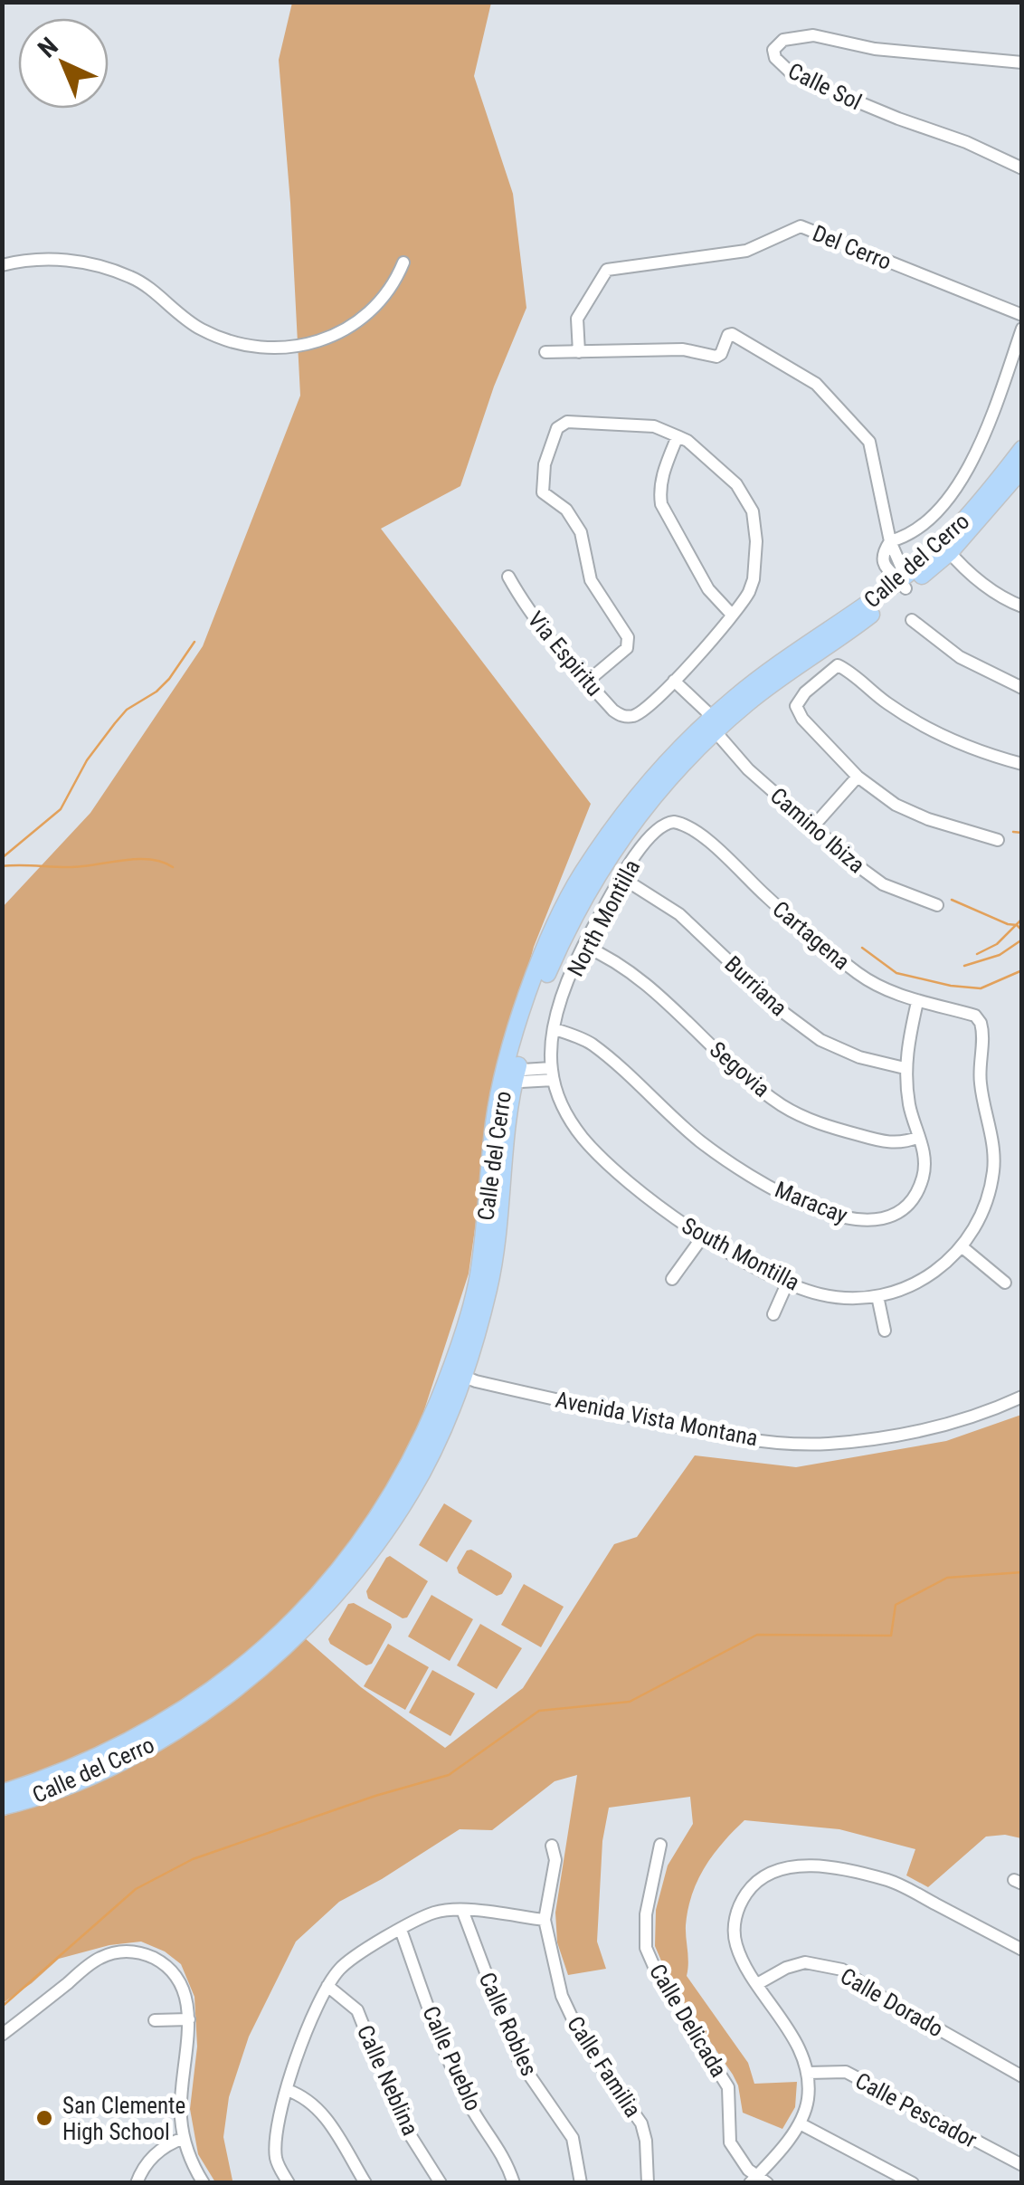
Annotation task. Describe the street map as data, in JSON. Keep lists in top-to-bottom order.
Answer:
{
  "streets": {
    "main road": ["Calle del Cerro"],
    "street": [
      "Calle Sol",
      "Del Cerro",
      "Via Espiritu",
      "Camino Ibiza",
      "North Montilla",
      "Cartagena",
      "Burriana",
      "Segovia",
      "Maracay",
      "South Montilla",
      "Avenida Vista Montana",
      "Calle Dorado",
      "Calle Delicada",
      "Calle Robles",
      "Calle Pueblo",
      "Calle Familia",
      "Calle Neblina",
      "Calle Pescador"
    ]
  },
  "crossings": [
    ["Calle del Cerro", "Camino Ibiza"],
    ["Calle del Cerro", "Avenida Vista Montana"],
    ["Via Espiritu", "Camino Ibiza"],
    ["North Montilla", "Cartagena"],
    ["North Montilla", "Burriana"],
    ["North Montilla", "Segovia"],
    ["North Montilla", "Maracay"],
    ["North Montilla", "South Montilla"],
    ["Cartagena", "Maracay"],
    ["Cartagena", "South Montilla"],
    ["Burriana", "Maracay"],
    ["Segovia", "Maracay"]
  ],
  "places": ["San Clemente High School"],
  "north": "top left"
}
